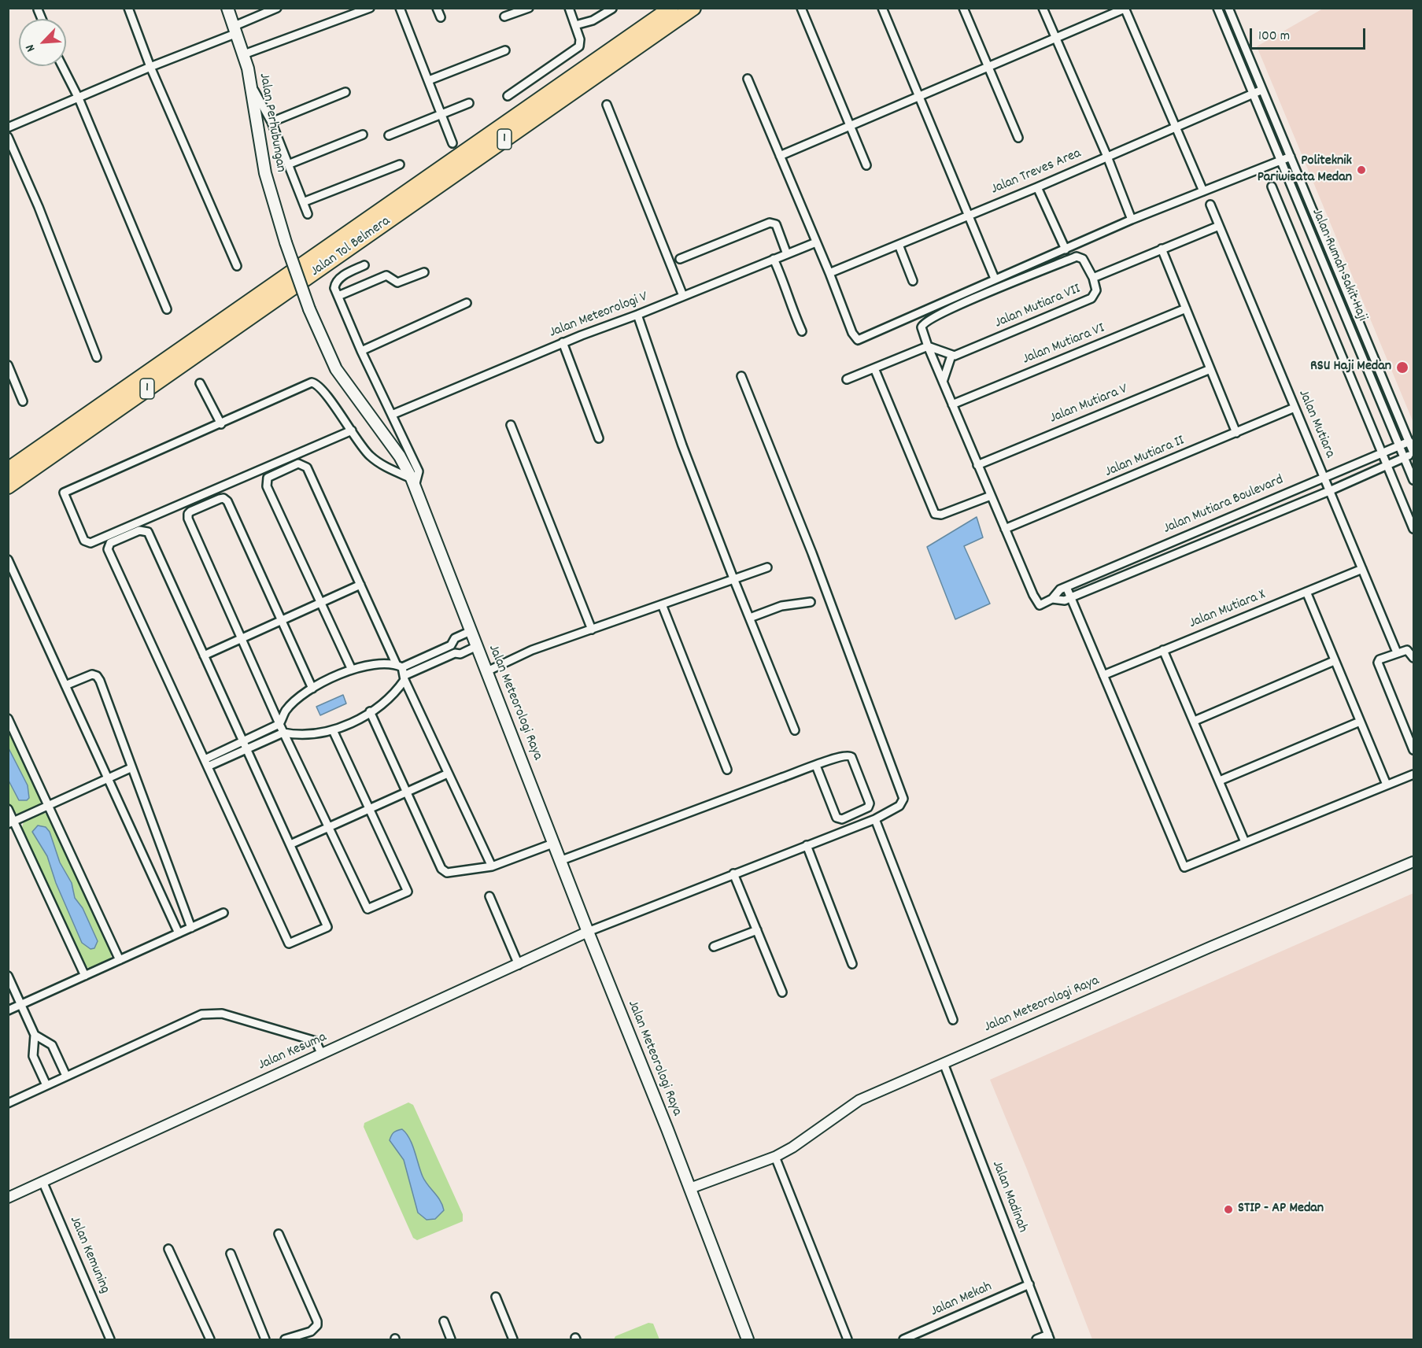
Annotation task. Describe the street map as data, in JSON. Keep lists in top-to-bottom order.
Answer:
{
  "streets": {
    "highway": ["1", "Jalan Tol Belmera"],
    "main road": ["Jalan Perhubungan", "Jalan Meteorologi Raya"],
    "street": [
      "Jalan Treves Area",
      "Jalan Rumah Sakit Haji",
      "Jalan Mutiara VII",
      "Jalan Meteorologi V",
      "Jalan Mutiara VI",
      "Jalan Mutiara V",
      "Jalan Mutiara",
      "Jalan Mutiara II",
      "Jalan Mutiara Boulevard",
      "Jalan Mutiara X",
      "Jalan Kesuma",
      "Jalan Madinah",
      "Jalan Kemuning",
      "Jalan Mekah"
    ]
  },
  "crossings": [
    ["Jalan Perhubungan", "Jalan Meteorologi Raya"],
    ["Jalan Treves Area", "Jalan Rumah Sakit Haji"],
    ["Jalan Rumah Sakit Haji", "Jalan Mutiara Boulevard"],
    ["Jalan Mutiara VII", "Jalan Mutiara"],
    ["Jalan Mutiara", "Jalan Mutiara II"],
    ["Jalan Mutiara", "Jalan Mutiara Boulevard"],
    ["Jalan Mutiara", "Jalan Mutiara X"],
    ["Jalan Mutiara II", "Jalan Mutiara Boulevard"],
    ["Jalan Meteorologi Raya", "Jalan Kesuma"],
    ["Jalan Meteorologi Raya", "Jalan Madinah"],
    ["Jalan Kesuma", "Jalan Kemuning"],
    ["Jalan Madinah", "Jalan Mekah"]
  ],
  "places": ["Politeknik Pariwisata Medan", "RSU Haji Medan", "STIP - AP Medan"],
  "scale_bar": "100 m",
  "north": "bottom left"
}
